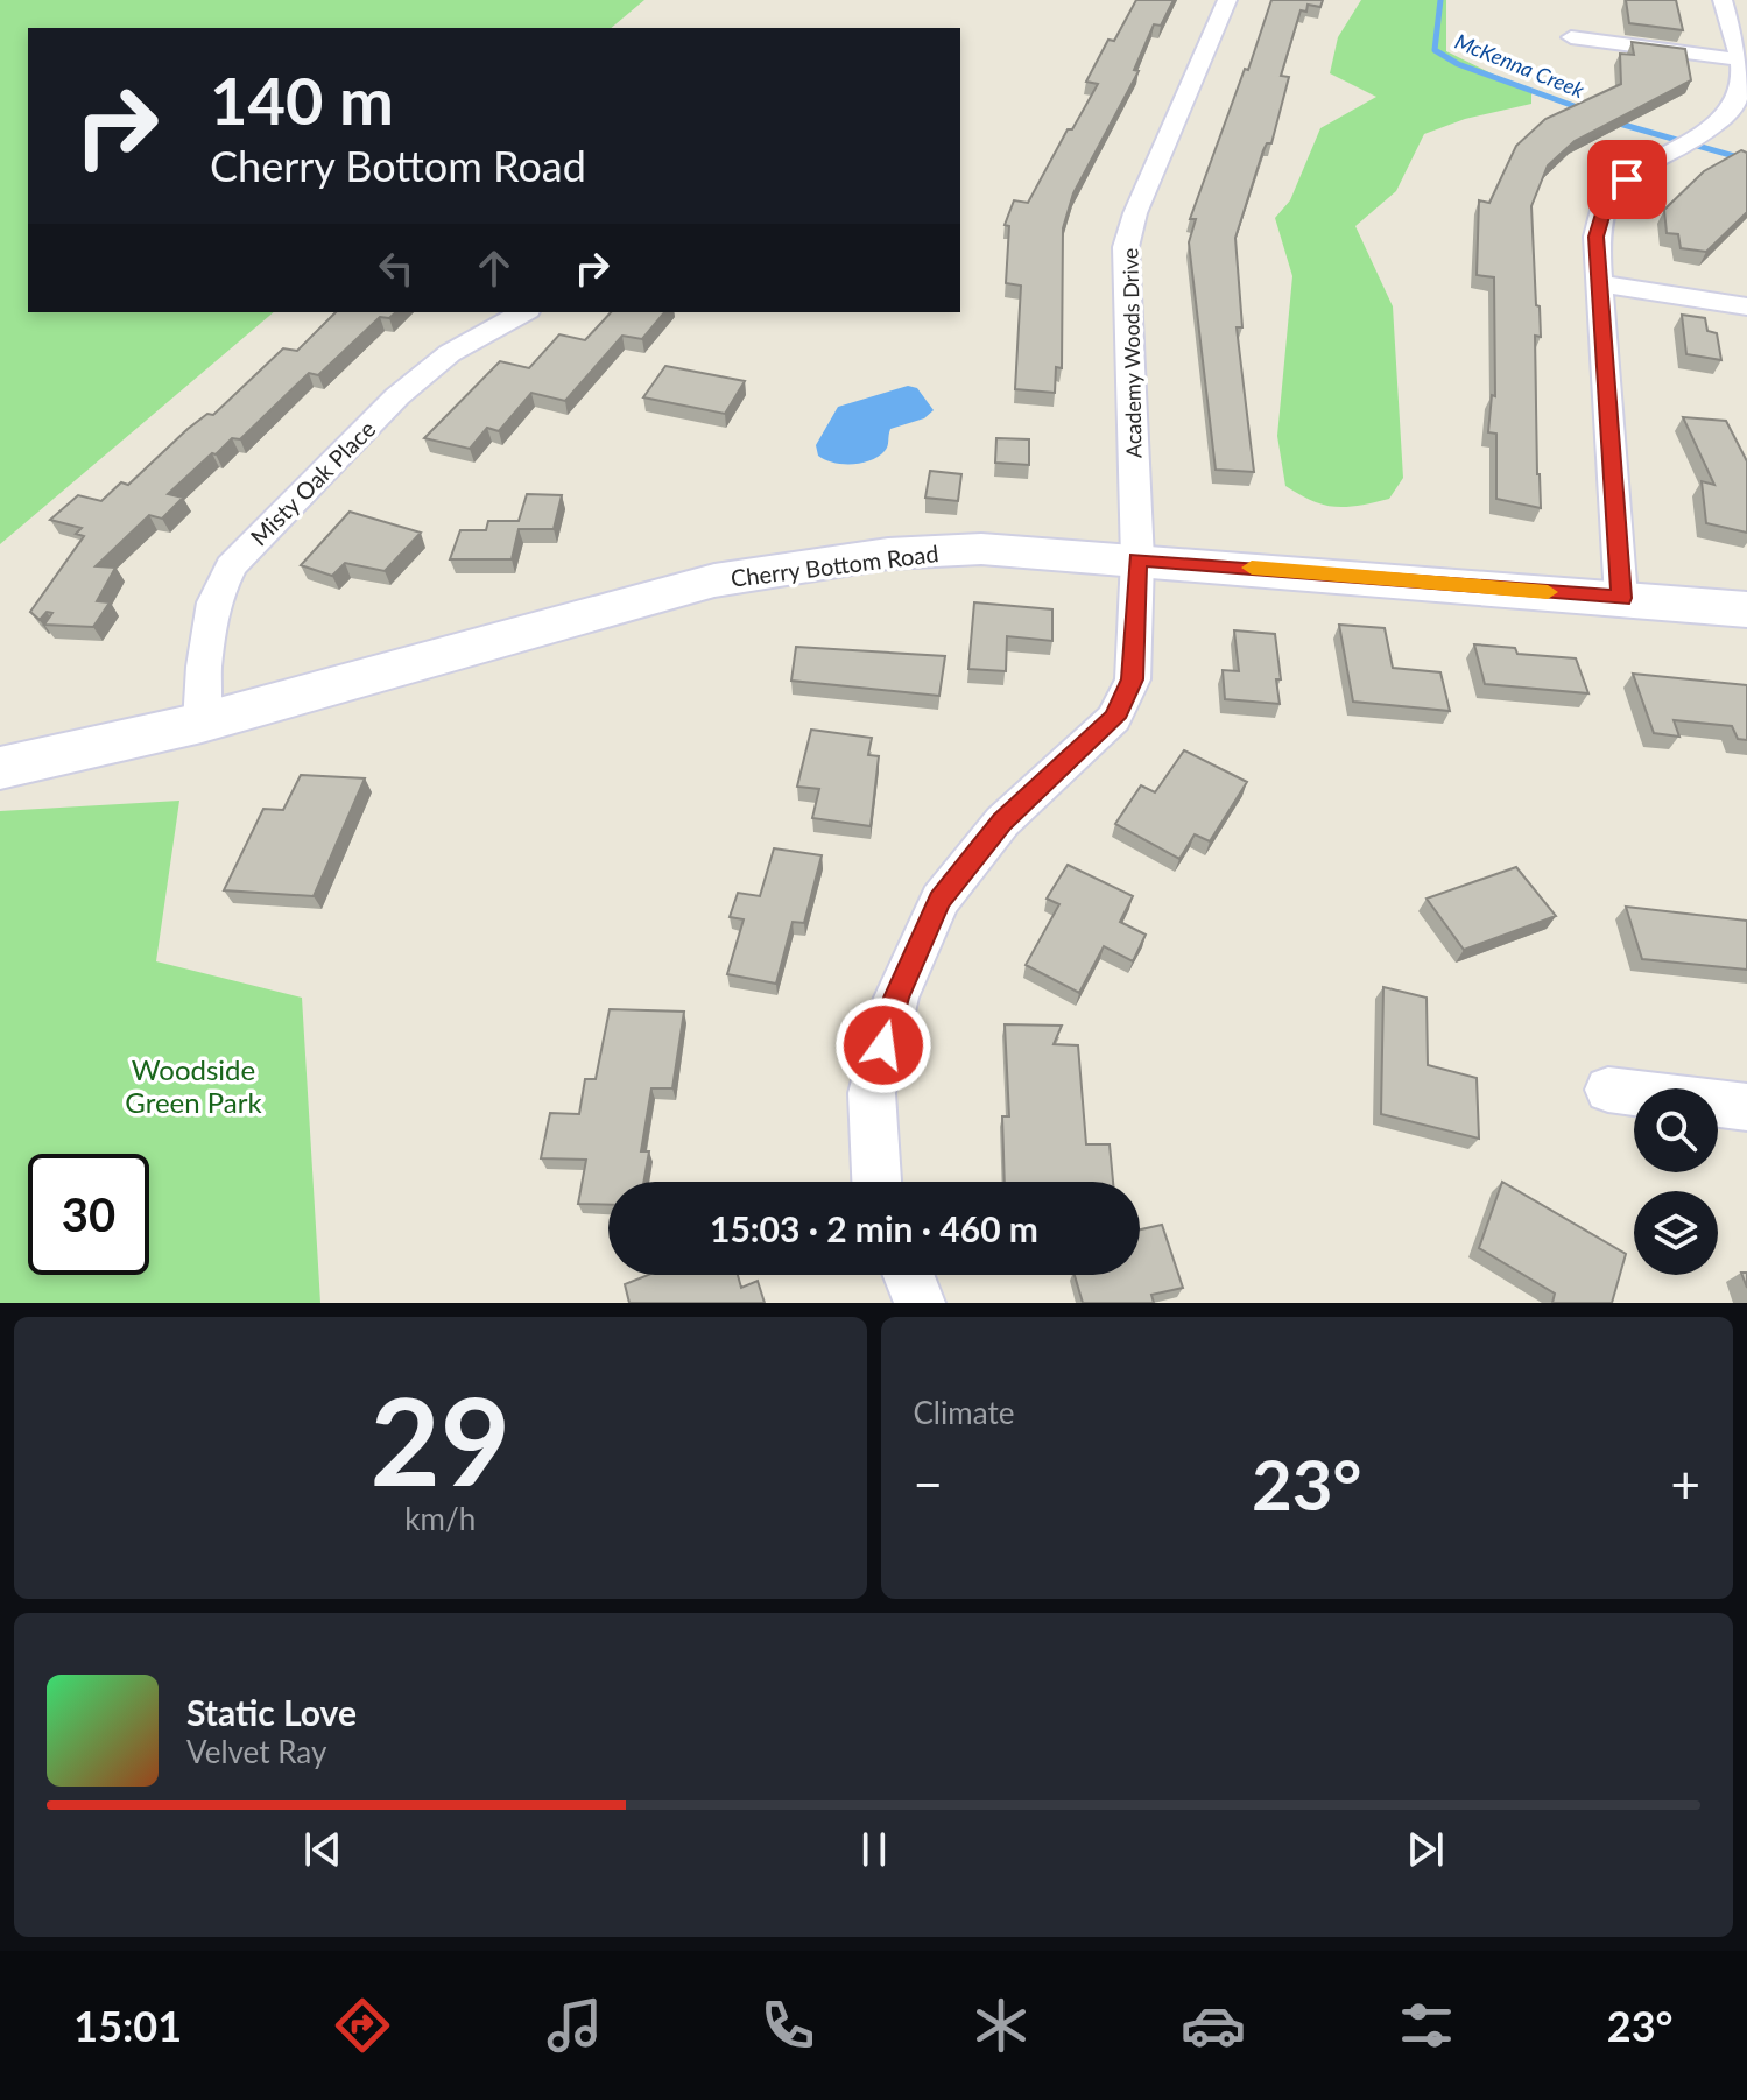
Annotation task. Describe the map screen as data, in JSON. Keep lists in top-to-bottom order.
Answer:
{
  "streets": {
    "main road": ["Cherry Bottom Road"],
    "street": ["Academy Woods Drive", "Misty Oak Place"]
  },
  "crossings": [
    ["Academy Woods Drive", "Cherry Bottom Road"],
    ["Misty Oak Place", "Cherry Bottom Road"]
  ],
  "water": ["McKenna Creek"],
  "parks": ["Woodside Green Park"],
  "page": {
    "turn": ["140 m", "Cherry Bottom Road"],
    "limit": "30",
    "trip": "15:03 · 2 min · 460 m",
    "tile": [
      ["29", "km/h"],
      "Climate"
    ],
    "heat": ["−", "23°", "+"],
    "song": ["Static Love", "Velvet Ray"],
    "tabs": ["15:01", "23°"]
  }
}
